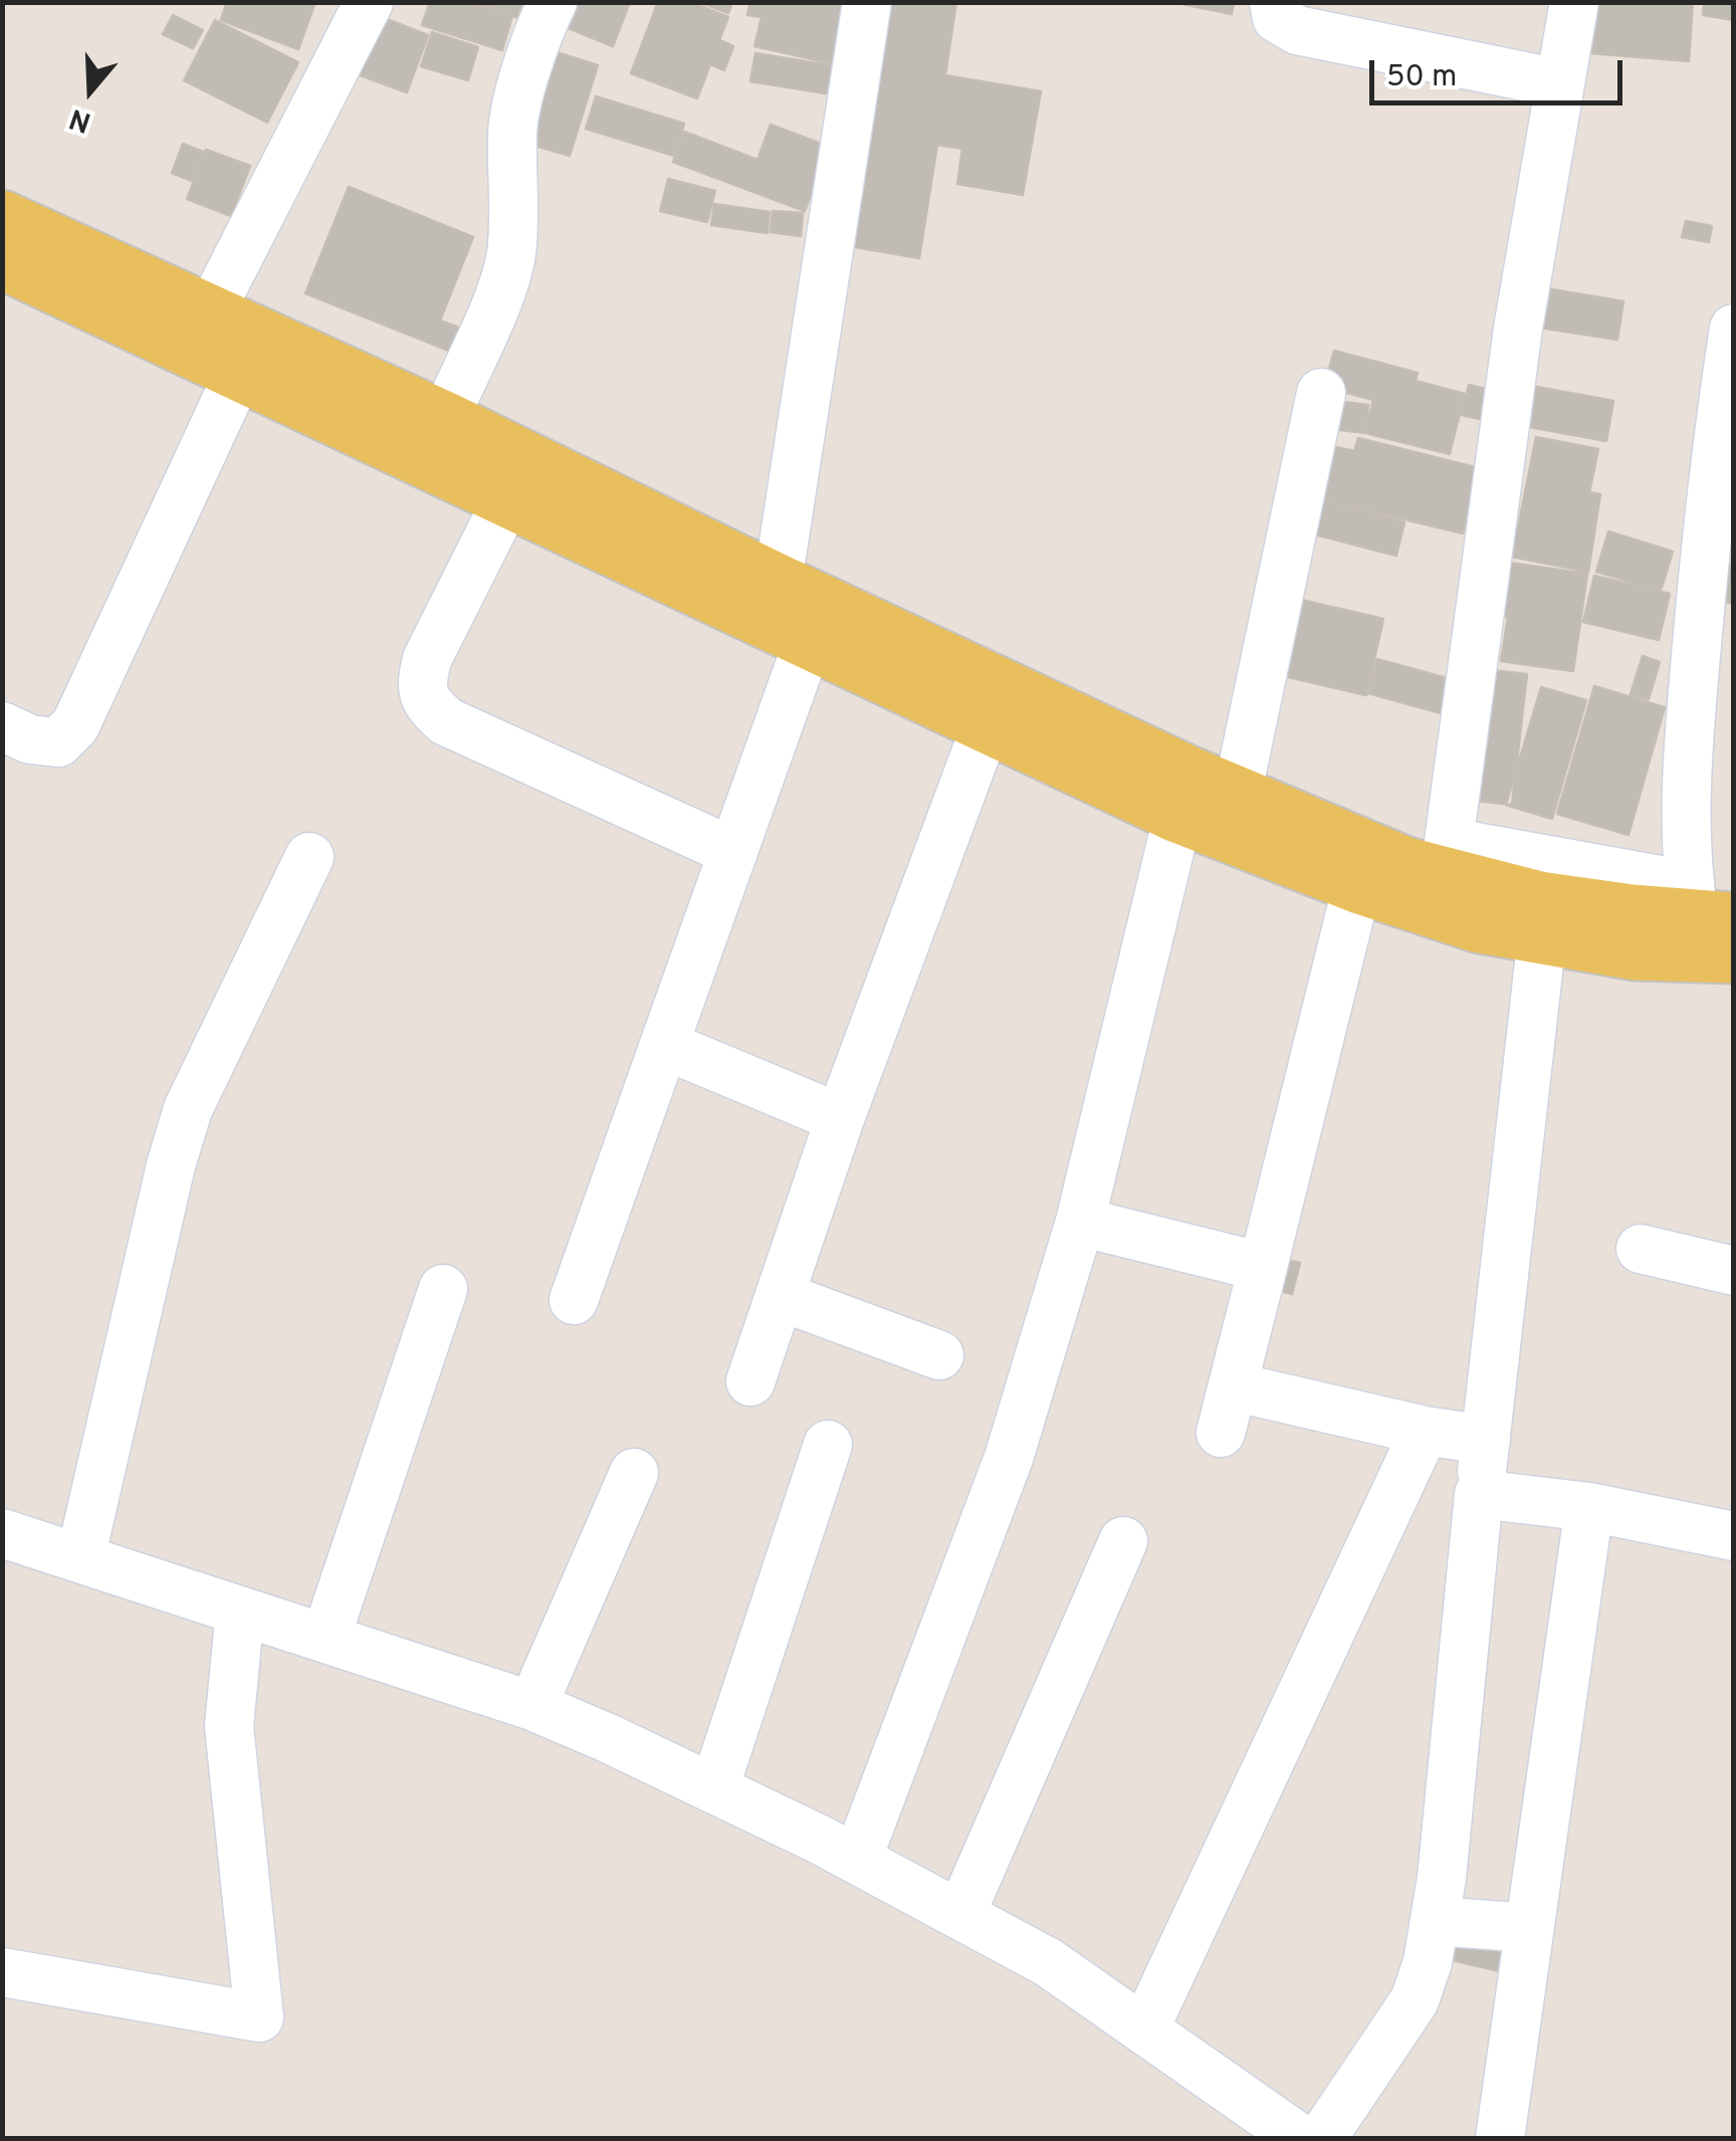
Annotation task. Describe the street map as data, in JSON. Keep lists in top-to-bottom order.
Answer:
{
  "scale_bar": "50 m",
  "north": "bottom"
}
